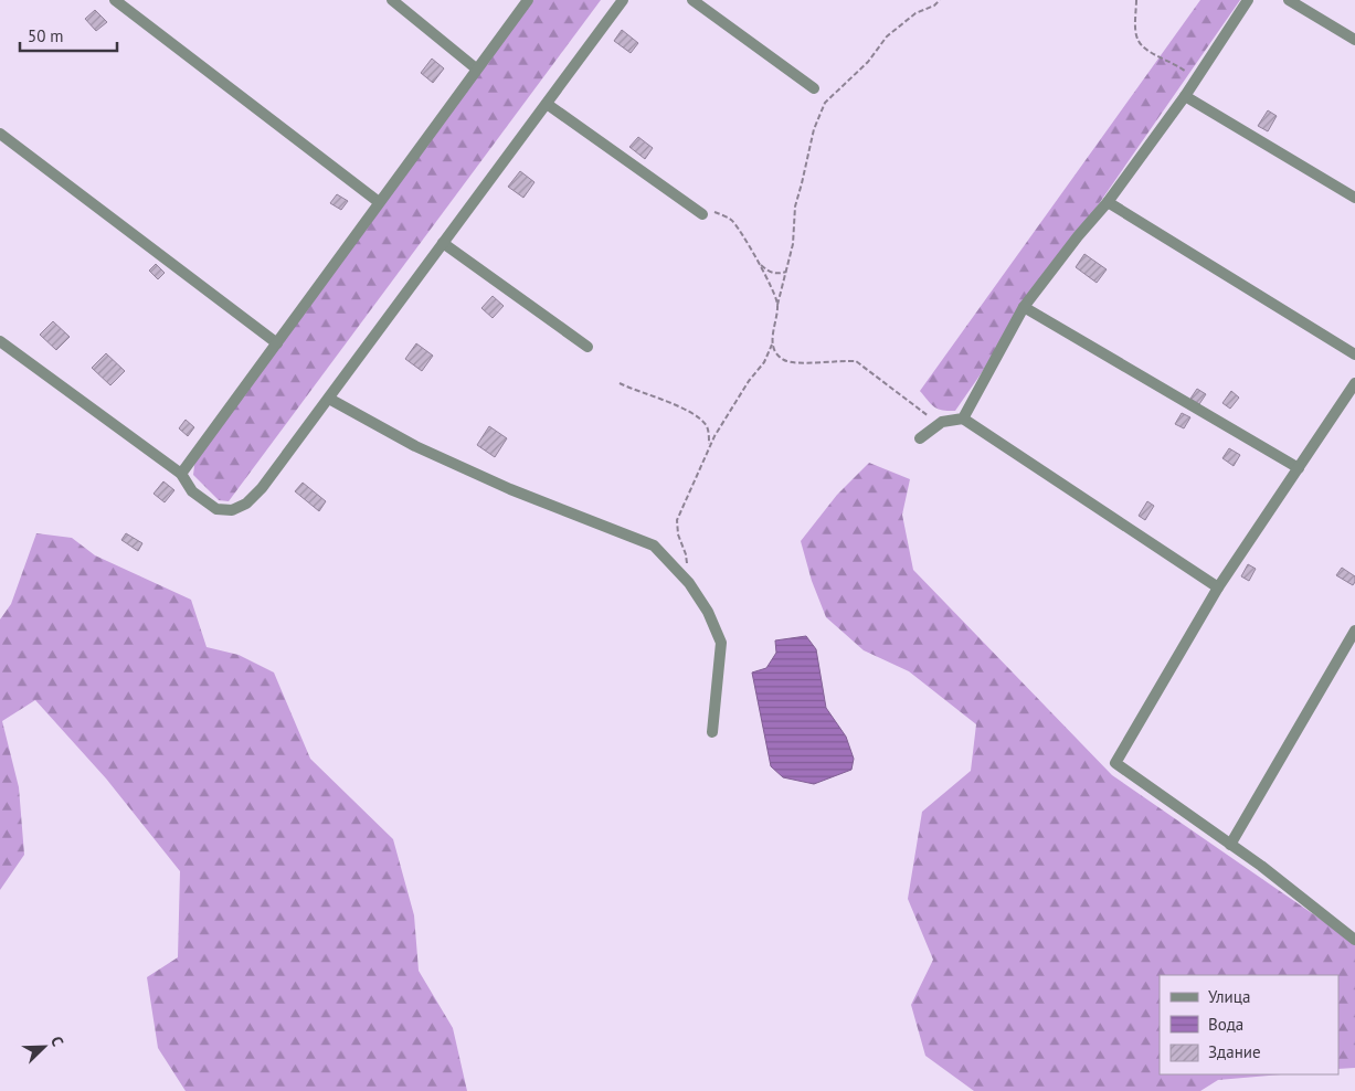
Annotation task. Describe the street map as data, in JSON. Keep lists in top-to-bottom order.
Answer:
{
  "legend": ["Улица", "Вода", "Здание"],
  "scale_bar": "50 m",
  "north": "top right"
}
